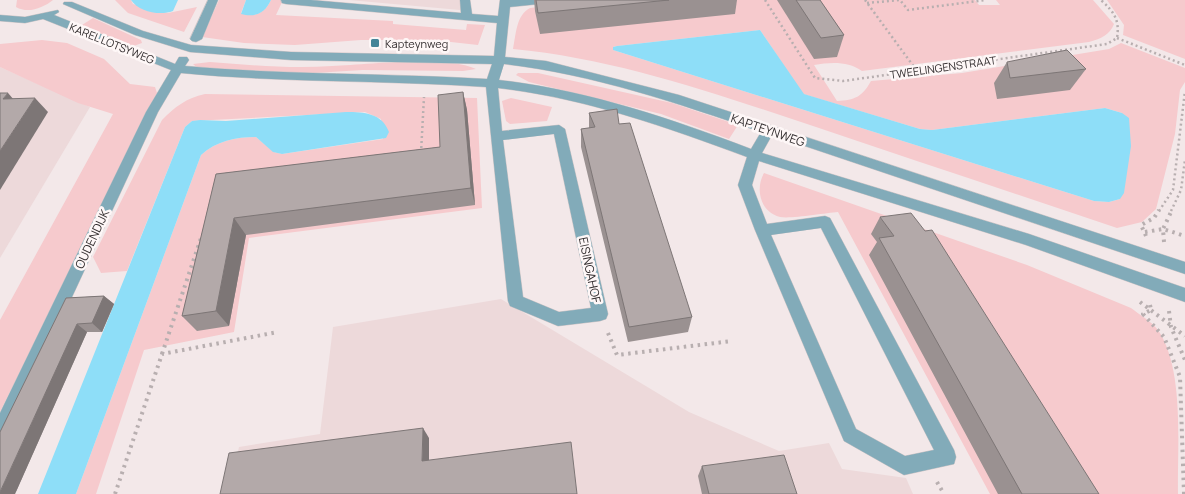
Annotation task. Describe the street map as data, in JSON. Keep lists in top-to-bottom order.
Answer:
{
  "streets": {
    "street": [
      "KAREL LOTSYWEG",
      "KAPTEYNWEG",
      "OUDENDIJK",
      "EISINGAHOF"
    ],
    "path": ["TWEELINGENSTRAAT"]
  },
  "crossings": [
    ["KAREL LOTSYWEG", "KAPTEYNWEG"],
    ["KAREL LOTSYWEG", "OUDENDIJK"],
    ["KAPTEYNWEG", "OUDENDIJK"]
  ],
  "places": {
    "transit": ["Kapteynweg"]
  }
}
